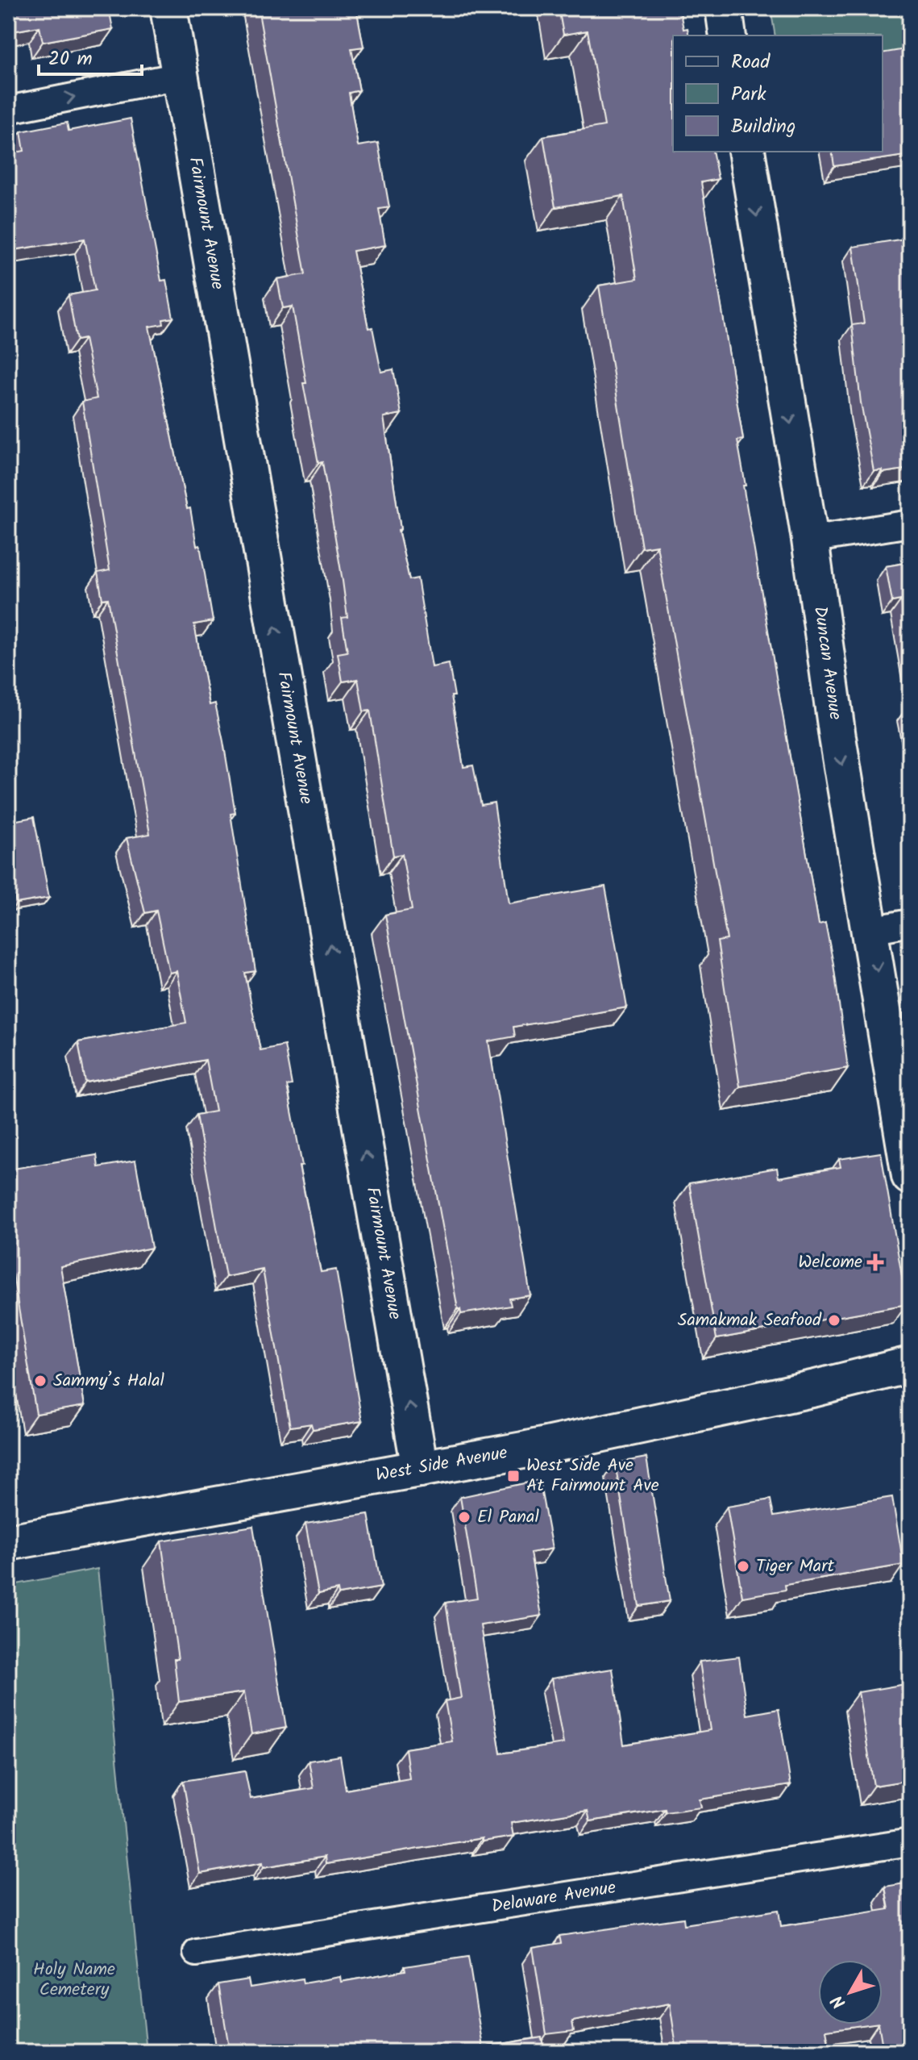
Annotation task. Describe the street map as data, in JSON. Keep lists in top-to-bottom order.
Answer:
{
  "streets": {
    "street": [
      "Fairmount Avenue",
      "Duncan Avenue",
      "West Side Avenue",
      "Delaware Avenue"
    ]
  },
  "crossings": [
    ["Fairmount Avenue", "West Side Avenue"]
  ],
  "one_way": ["Fairmount Avenue", "Duncan Avenue"],
  "parks": ["Holy Name Cemetery"],
  "places": {
    "health": ["Welcome"],
    "other": [
      "Samakmak Seafood",
      "Sammy’s Halal",
      "El Panal",
      "Tiger Mart"
    ],
    "transit": ["West Side Ave At Fairmount Ave"]
  },
  "legend": ["Road", "Park", "Building"],
  "scale_bar": "20 m",
  "north": "bottom left"
}
